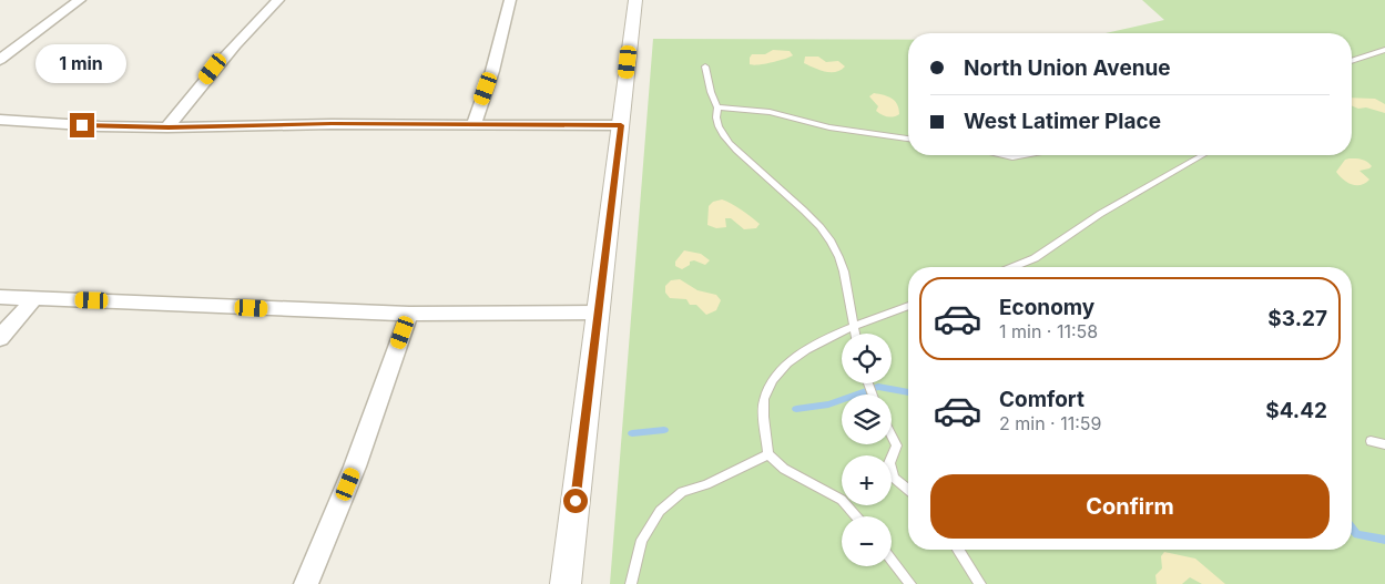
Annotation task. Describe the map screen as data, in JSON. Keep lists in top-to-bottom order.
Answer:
{
  "page": {
    "banner": ["North Union Avenue", "West Latimer Place"],
    "bubble": "1 min",
    "list": [
      {
        "name": "Economy",
        "note": "1 min · 11:58",
        "value": "$3.27"
      },
      {
        "name": "Comfort",
        "note": "2 min · 11:59",
        "value": "$4.42"
      }
    ],
    "map_buttons": ["+", "−"],
    "buttons": "Confirm"
  }
}
